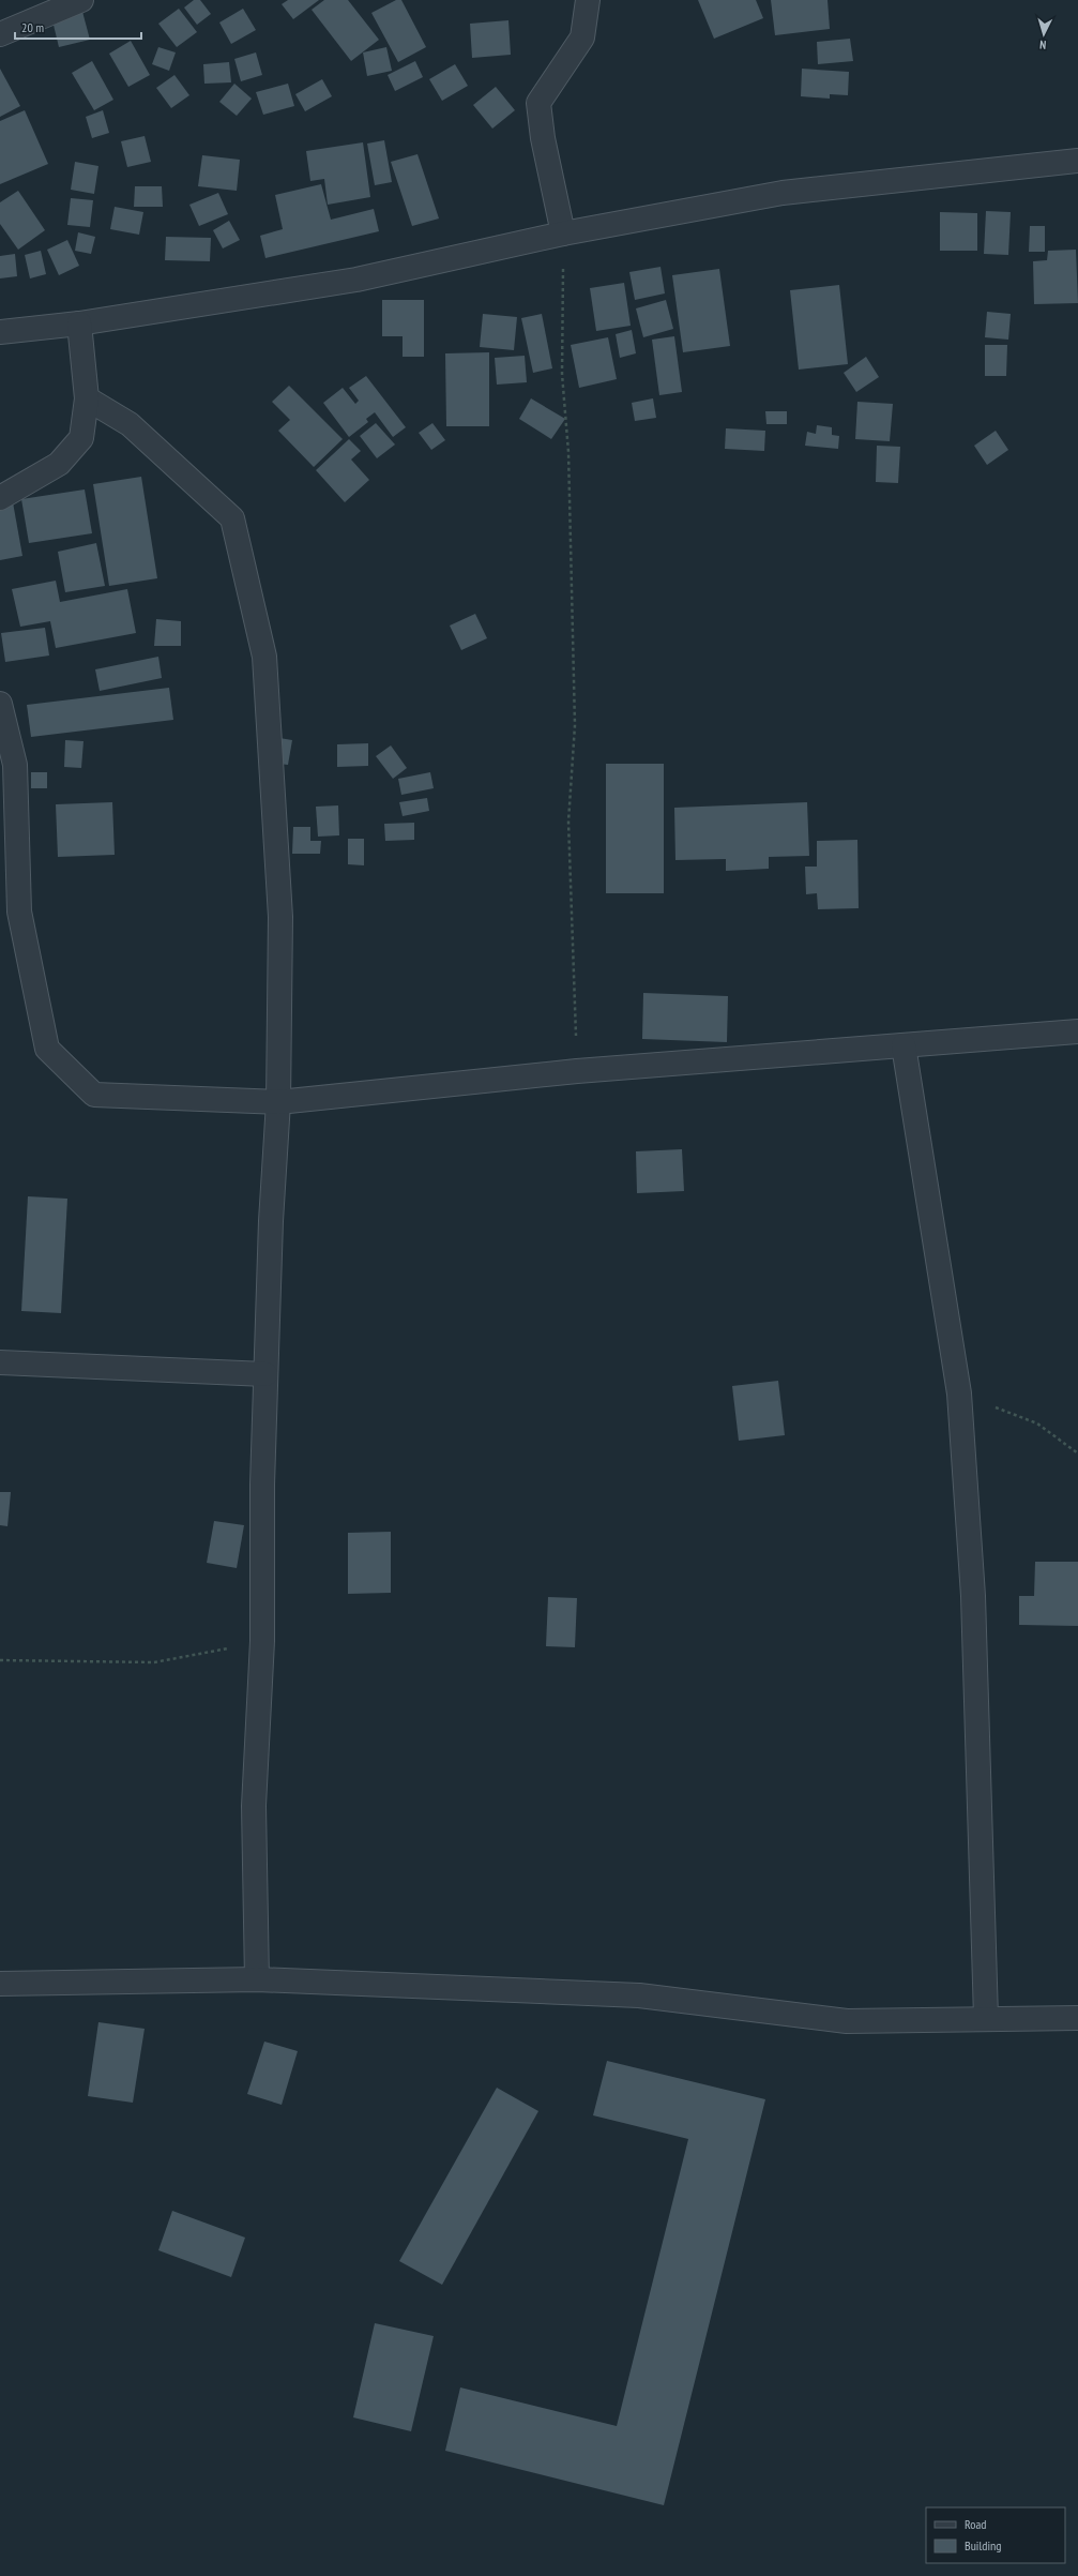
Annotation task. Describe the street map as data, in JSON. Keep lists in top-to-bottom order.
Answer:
{
  "legend": ["Road", "Building"],
  "scale_bar": "20 m",
  "north": "bottom"
}
